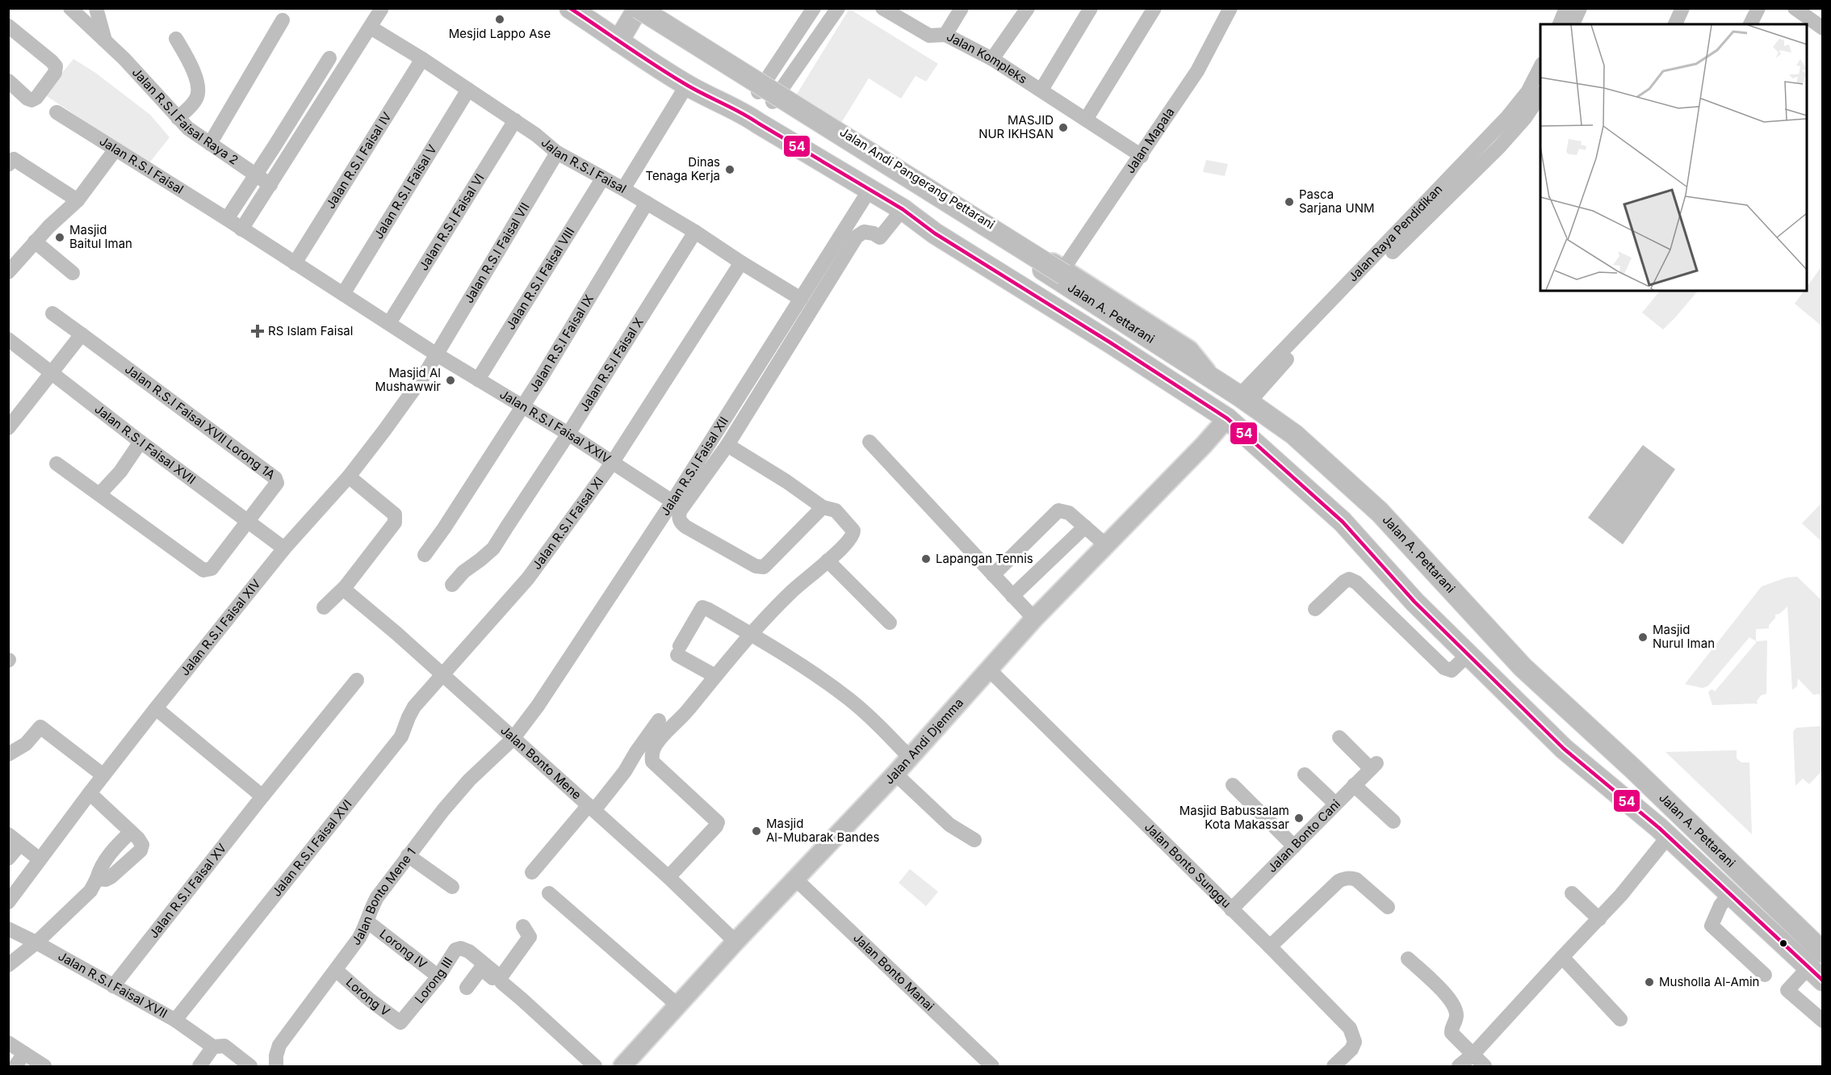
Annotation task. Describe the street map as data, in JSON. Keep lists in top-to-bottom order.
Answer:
{
  "streets": {
    "highway": ["Jalan Andi Pangerang Pettarani", "Jalan A. Pettarani"],
    "main road": ["Jalan Andi Djemma"],
    "street": [
      "Jalan Kompleks",
      "Jalan R.S.I Faisal Raya 2",
      "Jalan Mapala",
      "Jalan R.S.I Faisal IV",
      "Jalan R.S.I Faisal",
      "Jalan R.S.I Faisal V",
      "Jalan R.S.I Faisal VI",
      "Jalan Raya Pendidikan",
      "Jalan R.S.I Faisal VII",
      "Jalan R.S.I Faisal VIII",
      "Jalan R.S.I Faisal IX",
      "Jalan R.S.I Faisal X",
      "Jalan R.S.I Faisal XVII Lorong 1A",
      "Jalan R.S.I Faisal XXIV",
      "Jalan R.S.I Faisal XVII",
      "Jalan R.S.I Faisal XII",
      "Jalan R.S.I Faisal XI",
      "Jalan R.S.I Faisal XIV",
      "Jalan Bonto Mene",
      "Jalan Bonto Cani",
      "Jalan R.S.I Faisal XVI",
      "Jalan Bonto Sunggu",
      "Jalan R.S.I Faisal XV",
      "Jalan Bonto Mene 1",
      "Lorong IV",
      "Jalan Bonto Manai",
      "Lorong III",
      "Lorong V"
    ]
  },
  "crossings": [
    ["Jalan Kompleks", "Jalan Mapala"],
    ["Jalan Mapala", "Jalan Andi Pangerang Pettarani"],
    ["Jalan R.S.I Faisal IV", "Jalan R.S.I Faisal"],
    ["Jalan R.S.I Faisal", "Jalan R.S.I Faisal V"],
    ["Jalan R.S.I Faisal", "Jalan R.S.I Faisal VI"],
    ["Jalan R.S.I Faisal", "Jalan R.S.I Faisal VII"],
    ["Jalan R.S.I Faisal", "Jalan R.S.I Faisal VIII"],
    ["Jalan R.S.I Faisal", "Jalan R.S.I Faisal IX"],
    ["Jalan R.S.I Faisal", "Jalan R.S.I Faisal X"],
    ["Jalan R.S.I Faisal", "Jalan R.S.I Faisal XXIV"],
    ["Jalan R.S.I Faisal", "Jalan R.S.I Faisal XII"],
    ["Jalan R.S.I Faisal", "Jalan R.S.I Faisal XI"],
    ["Jalan R.S.I Faisal", "Jalan R.S.I Faisal XIV"],
    ["Jalan Andi Pangerang Pettarani", "Jalan A. Pettarani"],
    ["Jalan Raya Pendidikan", "Jalan A. Pettarani"],
    ["Jalan R.S.I Faisal VII", "Jalan R.S.I Faisal XXIV"],
    ["Jalan R.S.I Faisal VII", "Jalan R.S.I Faisal XIV"],
    ["Jalan R.S.I Faisal VIII", "Jalan R.S.I Faisal XXIV"],
    ["Jalan A. Pettarani", "Jalan R.S.I Faisal XII"],
    ["Jalan A. Pettarani", "Jalan Andi Djemma"],
    ["Jalan R.S.I Faisal IX", "Jalan R.S.I Faisal XXIV"],
    ["Jalan R.S.I Faisal X", "Jalan R.S.I Faisal XXIV"],
    ["Jalan R.S.I Faisal XVII Lorong 1A", "Jalan R.S.I Faisal XVII"],
    ["Jalan R.S.I Faisal XXIV", "Jalan R.S.I Faisal XII"],
    ["Jalan R.S.I Faisal XXIV", "Jalan R.S.I Faisal XI"],
    ["Jalan R.S.I Faisal XXIV", "Jalan R.S.I Faisal XIV"],
    ["Jalan R.S.I Faisal XVII", "Jalan R.S.I Faisal XIV"],
    ["Jalan R.S.I Faisal XVII", "Jalan R.S.I Faisal XVI"],
    ["Jalan R.S.I Faisal XVII", "Jalan R.S.I Faisal XV"],
    ["Jalan R.S.I Faisal XII", "Jalan Bonto Mene"],
    ["Jalan R.S.I Faisal XII", "Jalan Bonto Mene 1"],
    ["Jalan R.S.I Faisal XI", "Jalan Bonto Mene"],
    ["Jalan R.S.I Faisal XI", "Jalan R.S.I Faisal XVI"],
    ["Jalan Andi Djemma", "Jalan Bonto Mene"],
    ["Jalan Andi Djemma", "Jalan Bonto Sunggu"],
    ["Jalan Andi Djemma", "Jalan Bonto Manai"],
    ["Jalan Bonto Mene", "Jalan R.S.I Faisal XVI"],
    ["Jalan Bonto Mene", "Jalan Bonto Mene 1"],
    ["Jalan Bonto Cani", "Jalan Bonto Sunggu"],
    ["Jalan Bonto Mene 1", "Lorong IV"],
    ["Jalan Bonto Mene 1", "Lorong V"],
    ["Lorong IV", "Lorong III"],
    ["Lorong III", "Lorong V"]
  ],
  "places": {
    "other": [
      "Mesjid Lappo Ase",
      "MASJID NUR IKHSAN",
      "Dinas Tenaga Kerja",
      "Pasca Sarjana UNM",
      "Masjid Baitul Iman",
      "Masjid Al Mushawwir",
      "Lapangan Tennis",
      "Masjid Nurul Iman",
      "Masjid Babussalam Kota Makassar",
      "Masjid Al-Mubarak Bandes",
      "Musholla Al-Amin"
    ],
    "health": ["RS Islam Faisal"]
  },
  "lines": ["transit line 54"]
}
